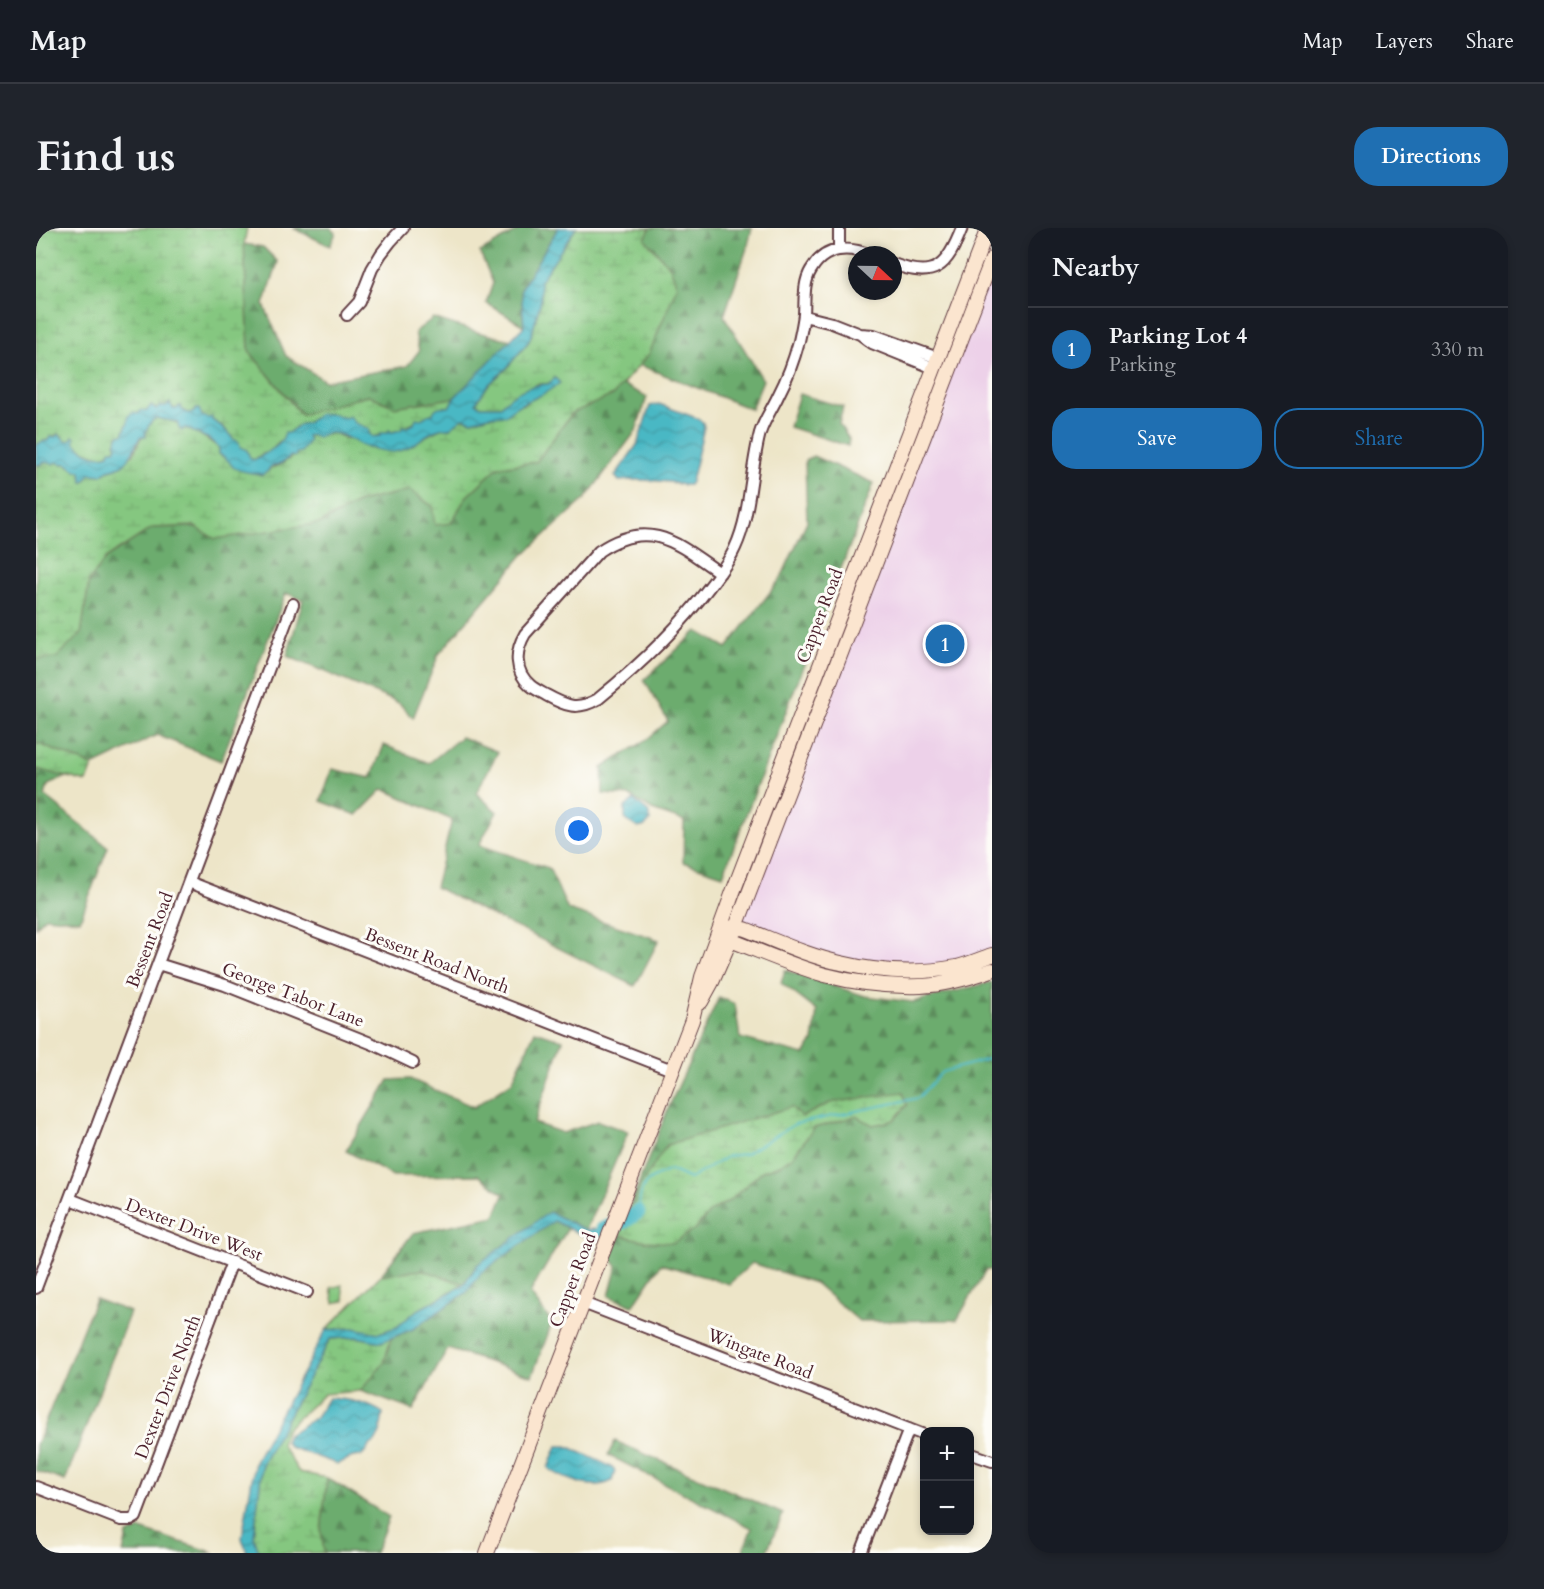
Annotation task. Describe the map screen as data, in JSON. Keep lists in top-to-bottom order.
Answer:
{
  "streets": {
    "street": [
      "Capper Road",
      "Bessent Road",
      "Bessent Road North",
      "George Tabor Lane",
      "Dexter Drive West",
      "Wingate Road",
      "Dexter Drive North"
    ]
  },
  "crossings": [
    ["Capper Road", "Bessent Road North"],
    ["Capper Road", "Wingate Road"],
    ["Bessent Road", "Bessent Road North"],
    ["Bessent Road", "George Tabor Lane"],
    ["Bessent Road", "Dexter Drive West"],
    ["Dexter Drive West", "Dexter Drive North"]
  ],
  "north": "right",
  "page": {
    "header": "Map",
    "nav": ["Map", "Layers", "Share"],
    "buttons": [
      "Directions",
      ["Save", "Share"]
    ],
    "title": "Find us",
    "heading": "Nearby",
    "list": [
      {
        "mark": "1",
        "name": "Parking Lot 4",
        "note": "Parking",
        "value": "330 m"
      }
    ],
    "pins": "1",
    "map_buttons": ["+", "−"]
  }
}
